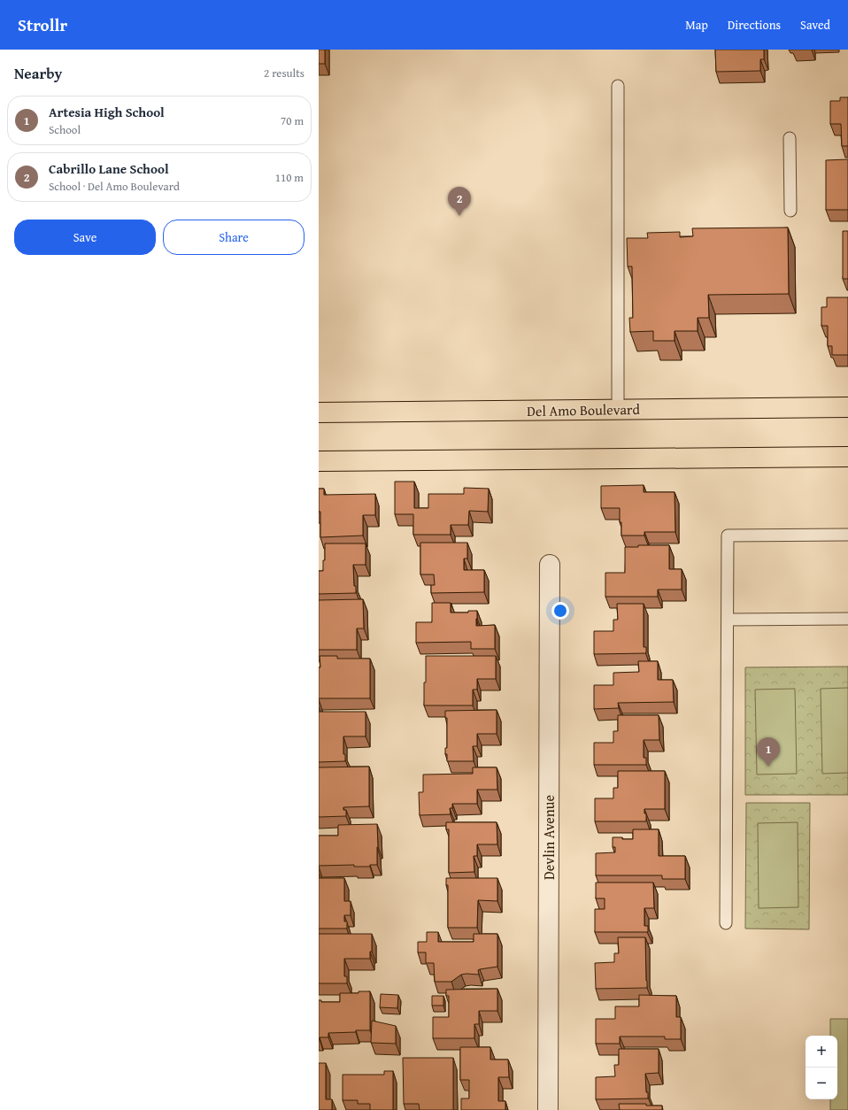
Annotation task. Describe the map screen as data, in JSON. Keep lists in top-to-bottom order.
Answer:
{
  "streets": {
    "main road": ["Del Amo Boulevard"],
    "street": ["Devlin Avenue"]
  },
  "page": {
    "header": "Strollr",
    "nav": ["Map", "Directions", "Saved"],
    "heading": ["Nearby", "2 results"],
    "list": [
      {
        "mark": "1",
        "name": "Artesia High School",
        "note": "School",
        "value": "70 m"
      },
      {
        "mark": "2",
        "name": "Cabrillo Lane School",
        "note": "School · Del Amo Boulevard",
        "value": "110 m"
      }
    ],
    "pins": ["2", "1"],
    "buttons": ["Save", "Share"],
    "map_buttons": ["+", "−"]
  }
}
